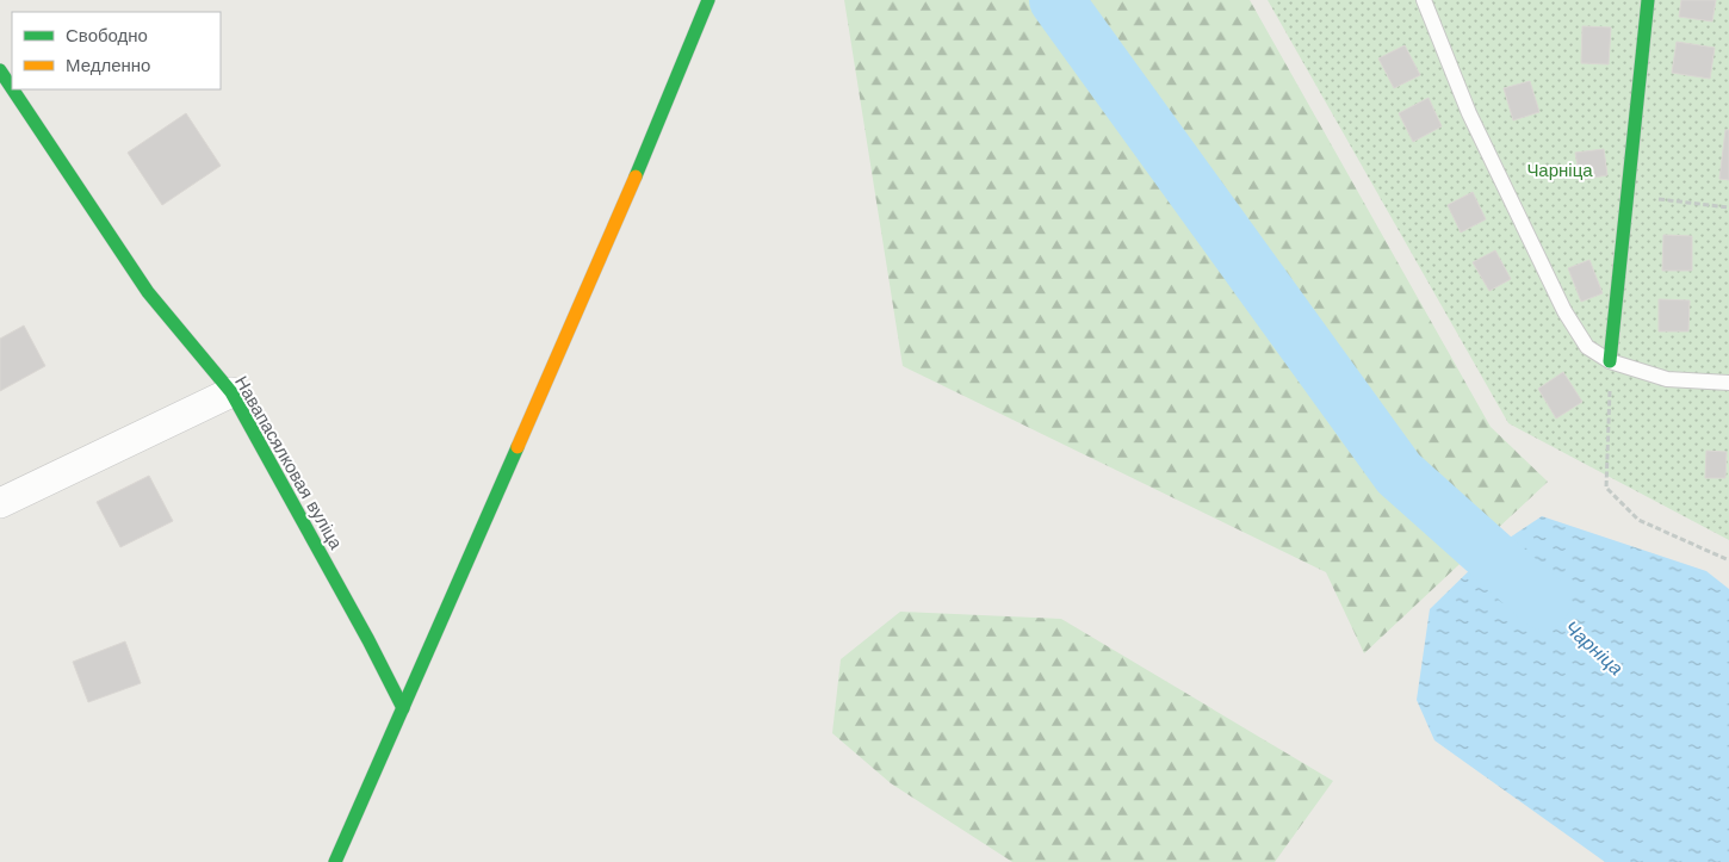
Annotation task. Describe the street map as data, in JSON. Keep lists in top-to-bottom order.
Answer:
{
  "streets": {
    "street": ["Навапасялковая вуліца"]
  },
  "water": ["Чарніца"],
  "parks": ["Чарніца"],
  "legend": ["Свободно", "Медленно"]
}
